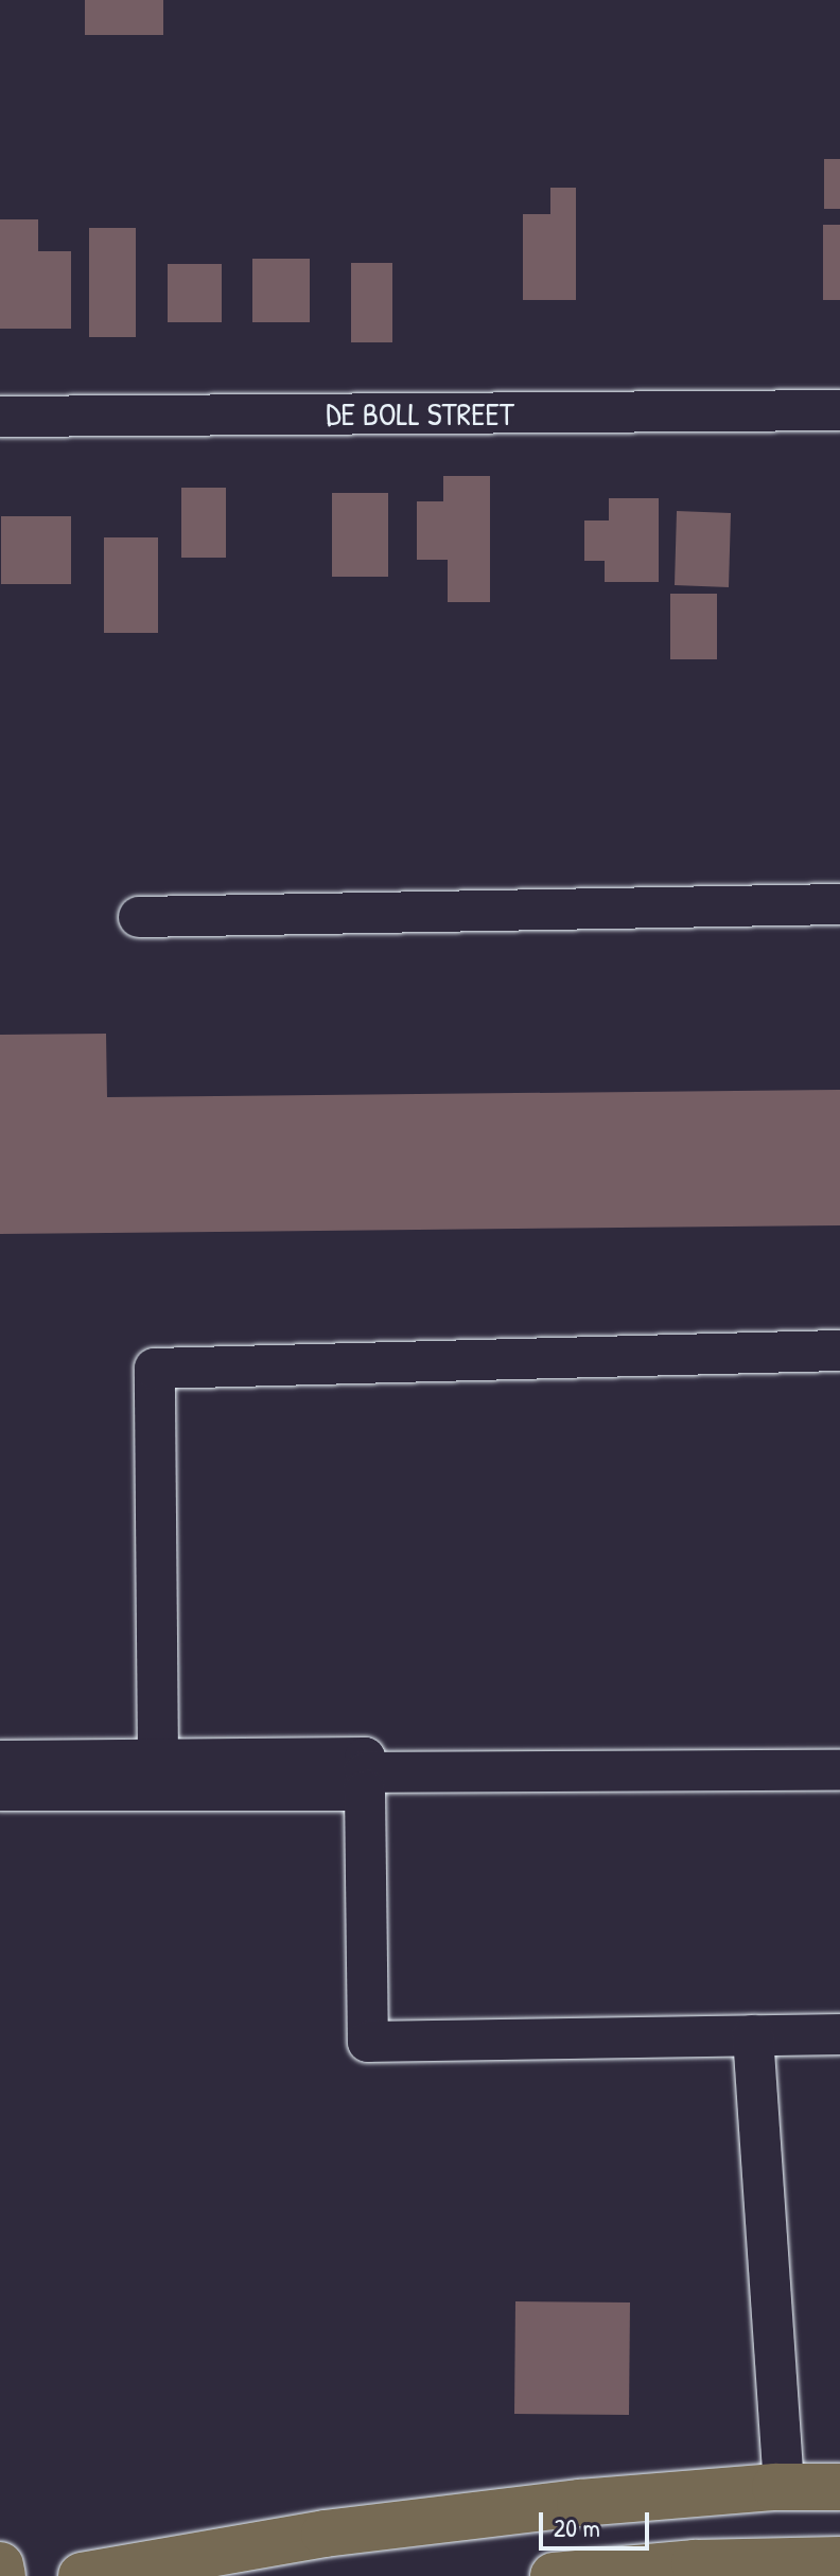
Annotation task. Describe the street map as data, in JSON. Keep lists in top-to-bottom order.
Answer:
{
  "streets": {
    "street": ["DE BOLL STREET"]
  },
  "scale_bar": "20 m"
}
